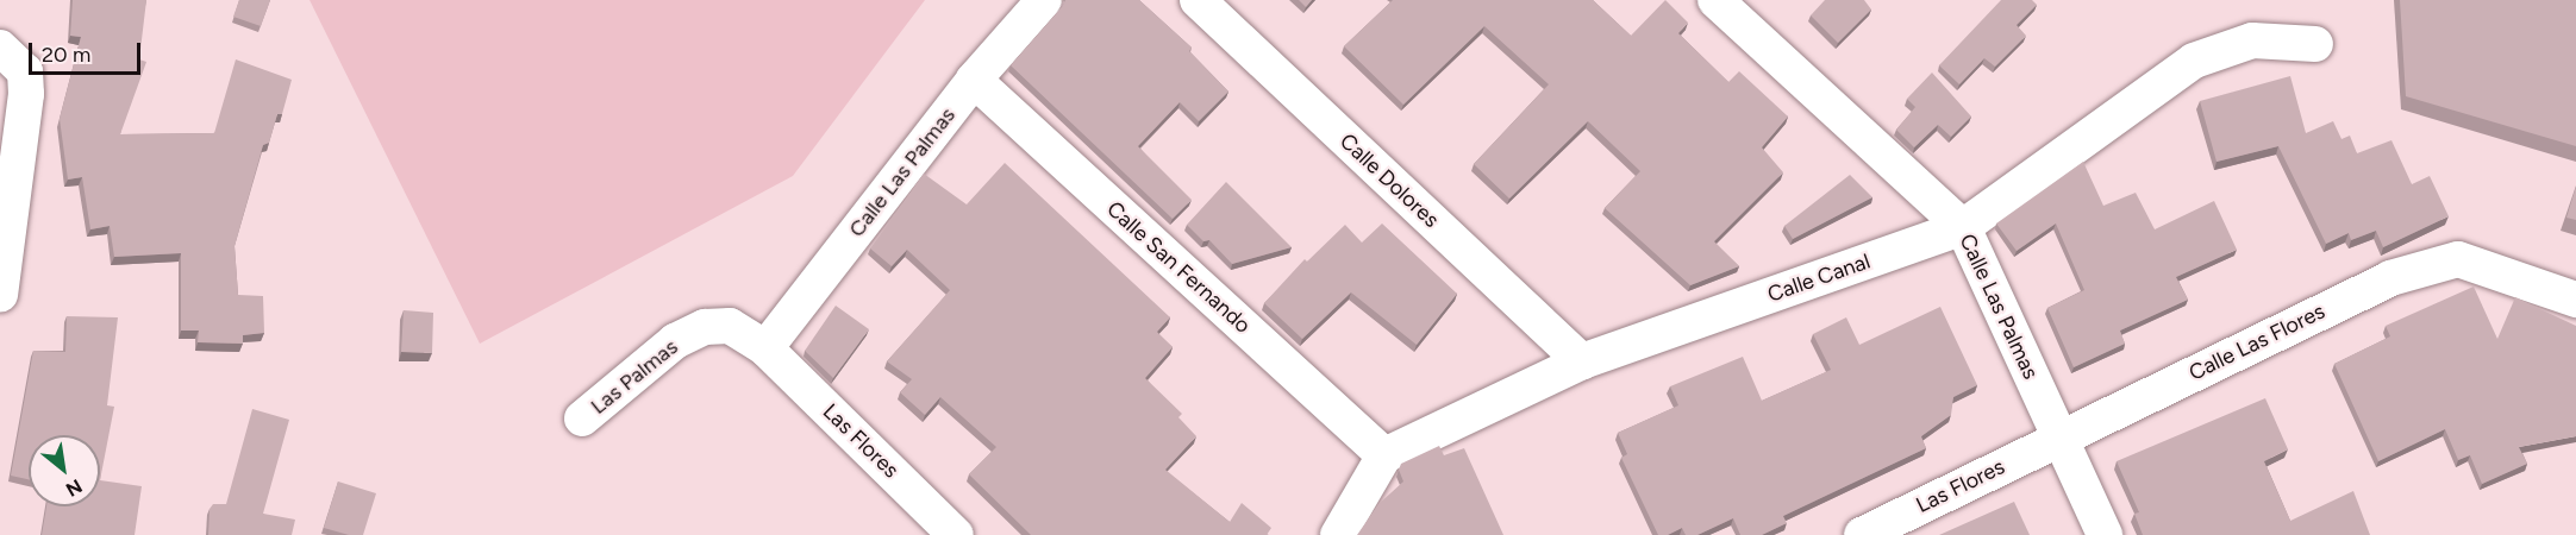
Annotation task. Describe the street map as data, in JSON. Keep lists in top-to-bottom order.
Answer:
{
  "streets": {
    "street": [
      "Calle Las Palmas",
      "Calle Dolores",
      "Calle San Fernando",
      "Calle Canal",
      "Calle Las Flores",
      "Las Palmas",
      "Las Flores"
    ]
  },
  "crossings": [
    ["Calle Las Palmas", "Calle San Fernando"],
    ["Calle Las Palmas", "Calle Canal"],
    ["Calle Las Palmas", "Calle Las Flores"],
    ["Calle Las Palmas", "Las Palmas"],
    ["Calle Las Palmas", "Las Flores"],
    ["Calle Dolores", "Calle Canal"],
    ["Calle San Fernando", "Calle Canal"],
    ["Calle Las Flores", "Las Flores"],
    ["Las Palmas", "Las Flores"]
  ],
  "scale_bar": "20 m",
  "north": "bottom right"
}
